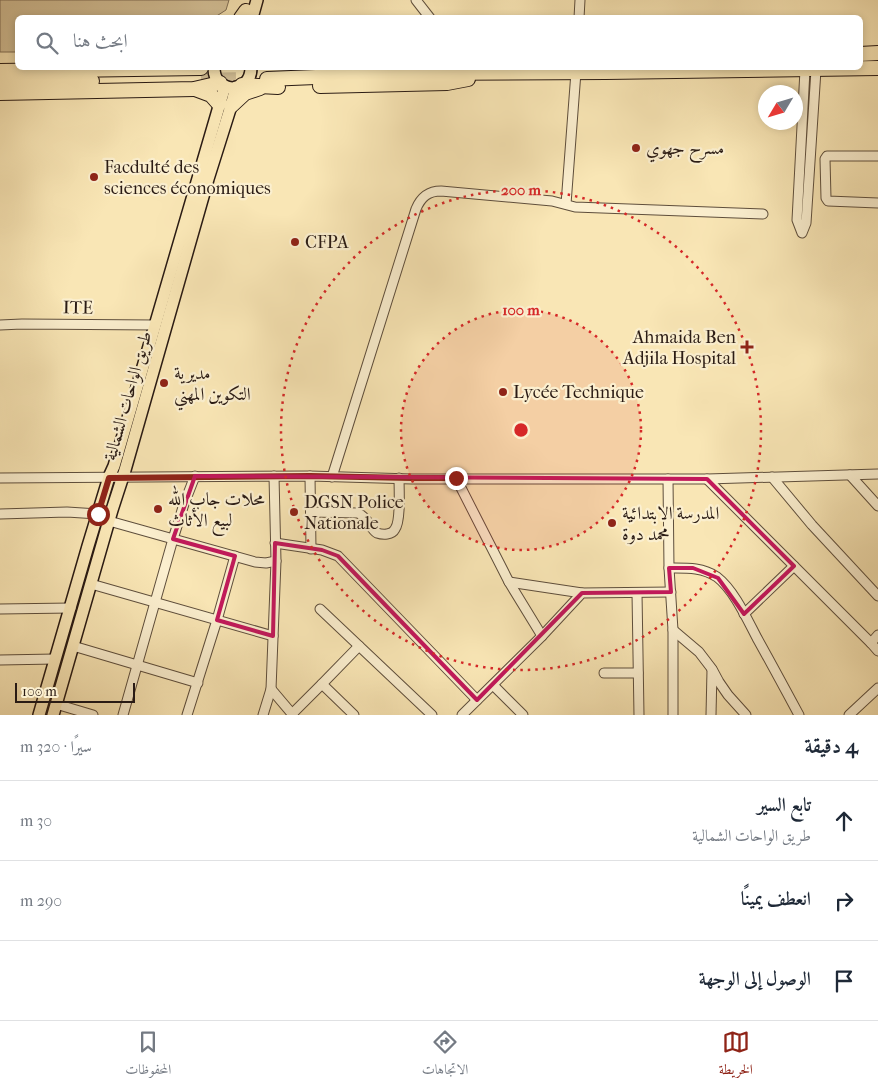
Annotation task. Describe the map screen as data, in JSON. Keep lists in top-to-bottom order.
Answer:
{
  "streets": {
    "main road": ["طريق الواحات الشمالية"],
    "street": ["ITE"]
  },
  "crossings": [
    ["ITE", "طريق الواحات الشمالية"]
  ],
  "places": {
    "other": [
      "مسرح جهوي",
      "Facdulté des sciences économiques",
      "CFPA",
      "مديرية التكوين المهني",
      "Lycée Technique",
      "محلات جاب الله لبيع الأثاث",
      "DGSN Police Nationale",
      "المدرسة الابتدائية محمد دوة"
    ],
    "health": ["Ahmaida Ben Adjila Hospital"]
  },
  "scale_bar": "100 m",
  "north": "bottom left",
  "page": {
    "search": "ابحث هنا",
    "scale": "100 m",
    "heading": ["4 دقيقة", "سيرًا · 320 m"],
    "list": [
      ["تابع السير", "طريق الواحات الشمالية", "30 m"],
      ["انعطف يمينًا", "290 m"],
      "الوصول إلى الوجهة"
    ],
    "nav": ["الخريطة", "الاتجاهات", "المحفوظات"]
  },
  "rings": ["200 m", "100 m"]
}
